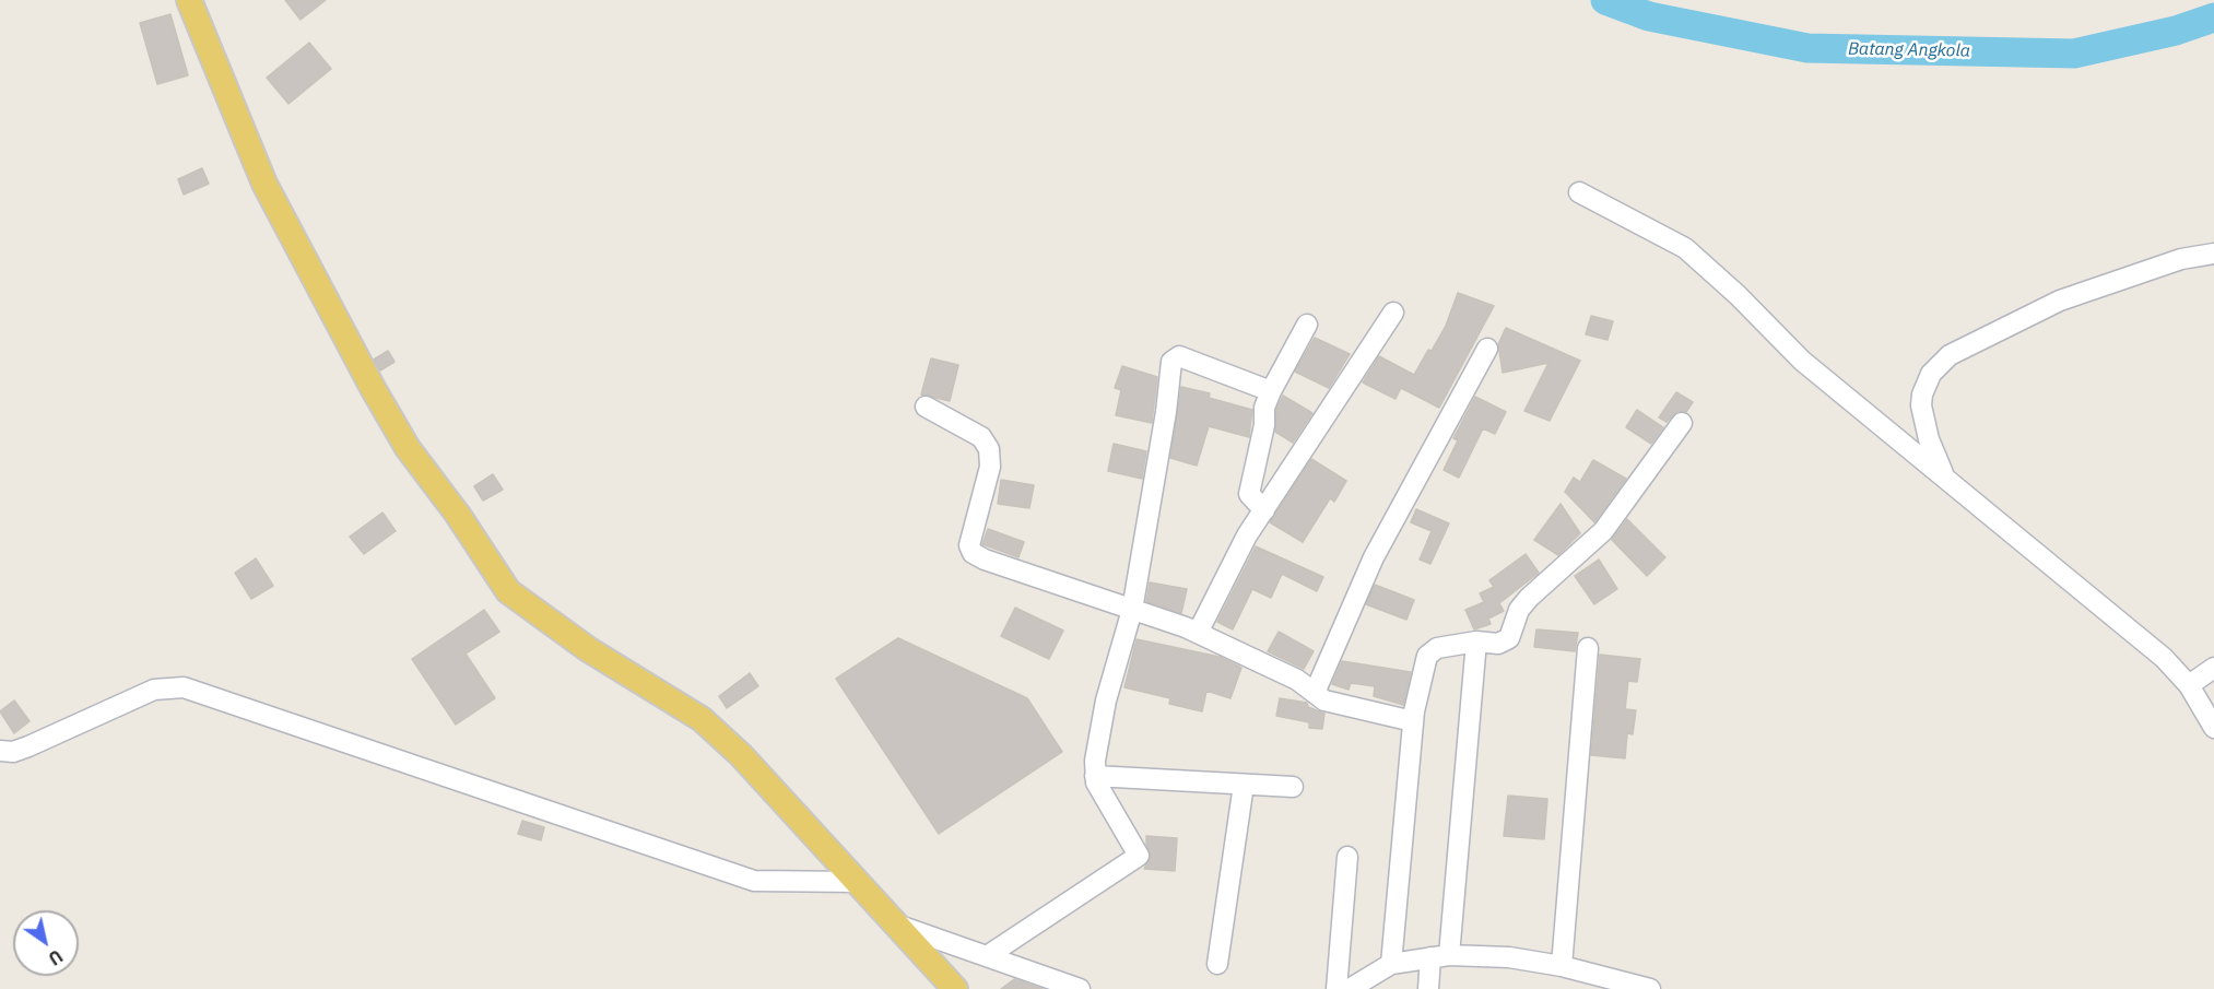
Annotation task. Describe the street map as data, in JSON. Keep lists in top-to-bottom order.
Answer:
{
  "water": ["Batang Angkola"],
  "north": "bottom right"
}
